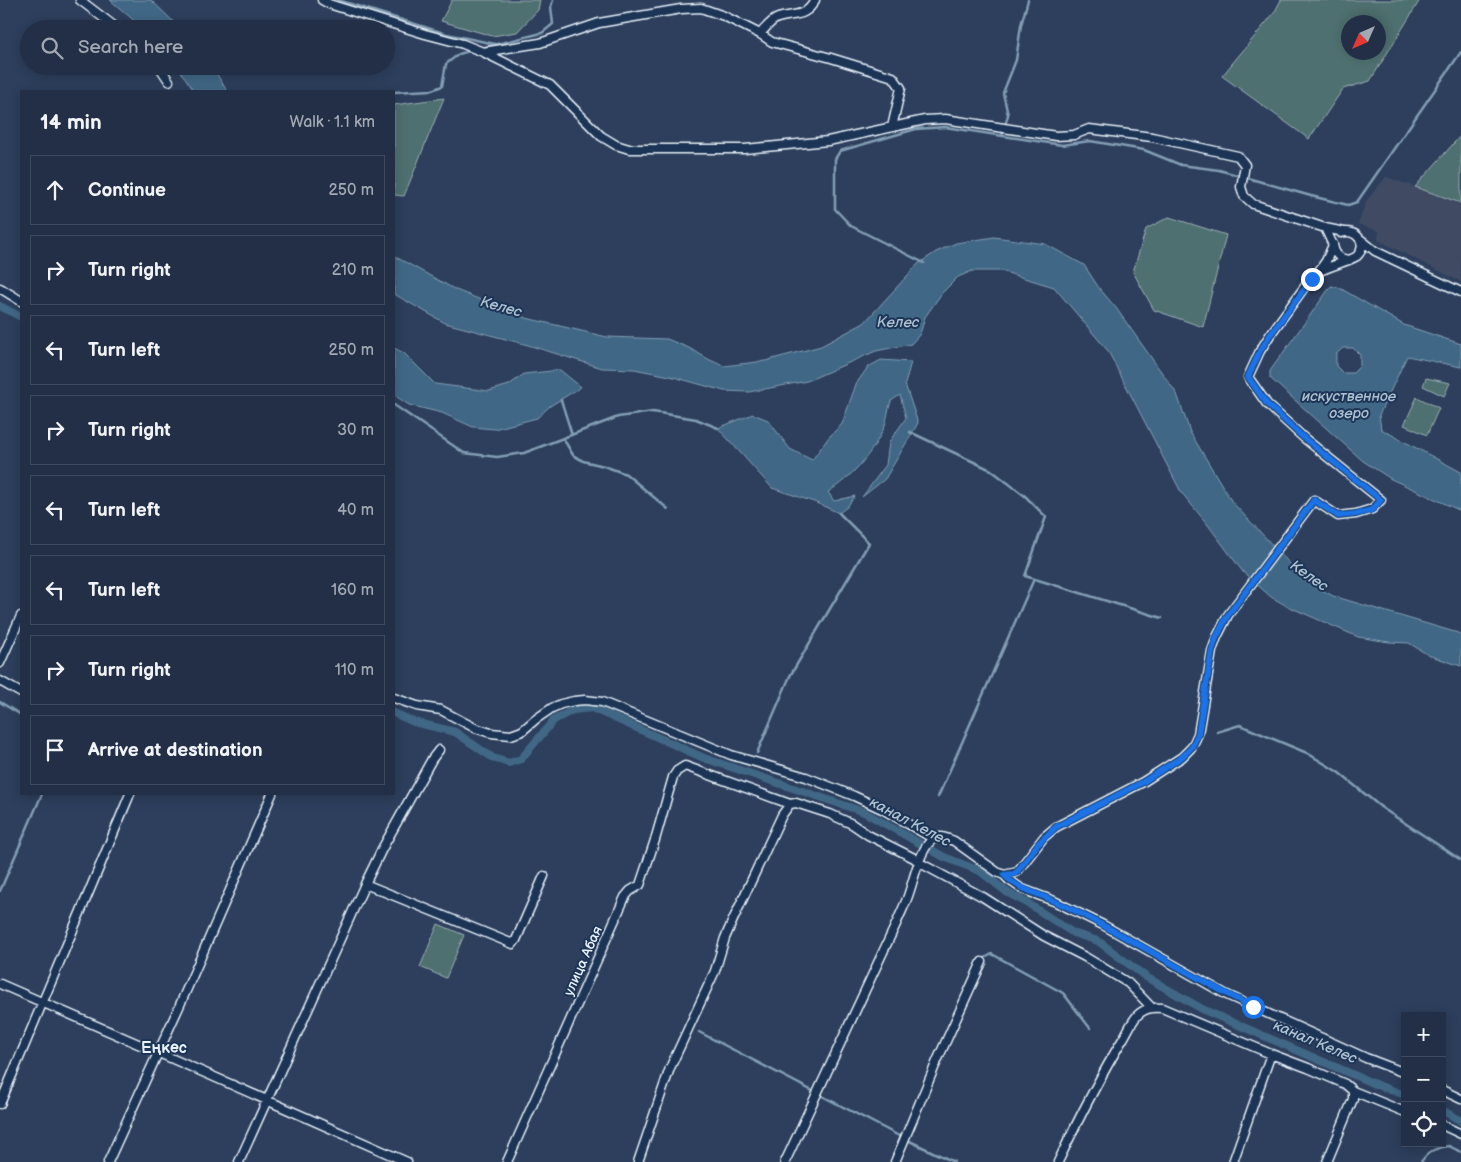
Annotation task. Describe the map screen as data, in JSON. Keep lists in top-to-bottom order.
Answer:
{
  "streets": {
    "street": ["улица Абая"]
  },
  "districts": ["Еңкес"],
  "water": ["Келес", "искуственное озеро", "канал Келес"],
  "north": "bottom left",
  "page": {
    "search": "Search here",
    "heading": ["14 min", "Walk · 1.1 km"],
    "list": [
      ["Continue", "250 m"],
      ["Turn right", "210 m"],
      ["Turn left", "250 m"],
      ["Turn right", "30 m"],
      ["Turn left", "40 m"],
      ["Turn left", "160 m"],
      ["Turn right", "110 m"],
      "Arrive at destination"
    ],
    "map_buttons": ["+", "−"]
  }
}
